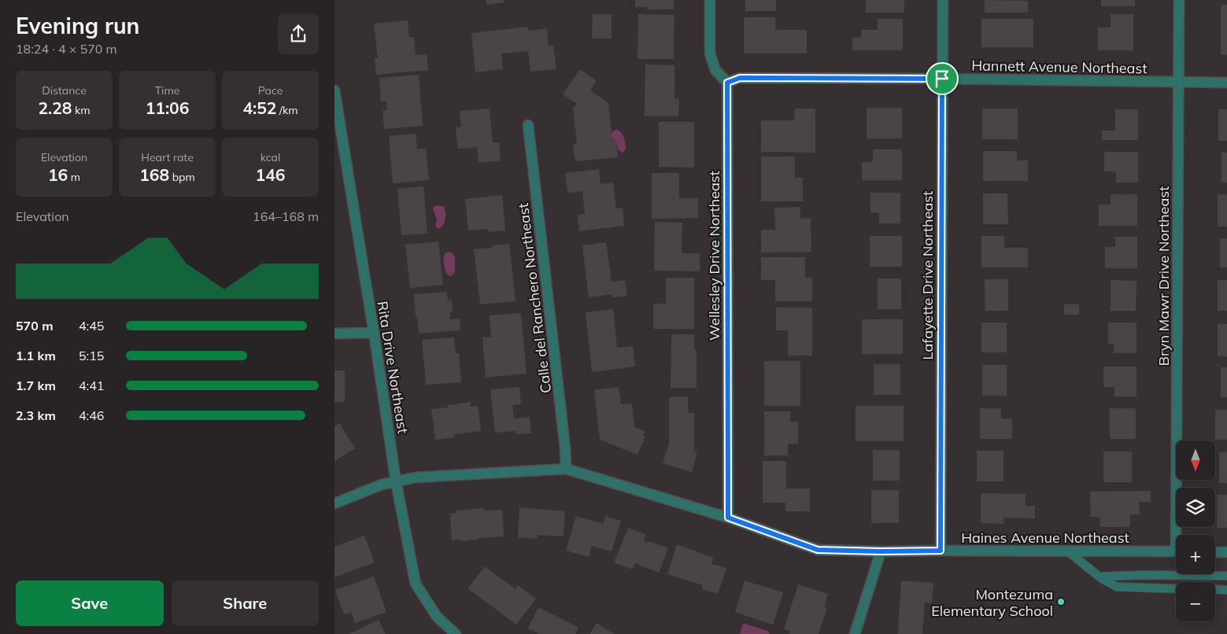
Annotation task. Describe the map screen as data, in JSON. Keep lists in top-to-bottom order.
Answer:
{
  "streets": {
    "street": [
      "Hannett Avenue Northeast",
      "Wellesley Drive Northeast",
      "Lafayette Drive Northeast",
      "Bryn Mawr Drive Northeast",
      "Calle del Ranchero Northeast",
      "Rita Drive Northeast",
      "Haines Avenue Northeast"
    ]
  },
  "crossings": [
    ["Hannett Avenue Northeast", "Wellesley Drive Northeast"],
    ["Hannett Avenue Northeast", "Lafayette Drive Northeast"],
    ["Hannett Avenue Northeast", "Bryn Mawr Drive Northeast"],
    ["Wellesley Drive Northeast", "Haines Avenue Northeast"],
    ["Lafayette Drive Northeast", "Haines Avenue Northeast"],
    ["Calle del Ranchero Northeast", "Haines Avenue Northeast"],
    ["Rita Drive Northeast", "Haines Avenue Northeast"]
  ],
  "places": ["Montezuma Elementary School"],
  "north": "bottom",
  "page": {
    "heading": ["Evening run", "18:24 · 4 × 570 m"],
    "stats": [
      ["Distance", "2.28 km"],
      ["Time", "11:06"],
      ["Pace", "4:52 /km"],
      ["Elevation", "16 m"],
      ["Heart rate", "168 bpm"],
      ["kcal", "146"]
    ],
    "chart": ["Elevation", "164–168 m"],
    "list": [
      {
        "name": "570 m",
        "note": "4:45"
      },
      {
        "name": "1.1 km",
        "note": "5:15"
      },
      {
        "name": "1.7 km",
        "note": "4:41"
      },
      {
        "name": "2.3 km",
        "note": "4:46"
      }
    ],
    "map_buttons": ["+", "−"],
    "buttons": ["Save", "Share"]
  }
}
